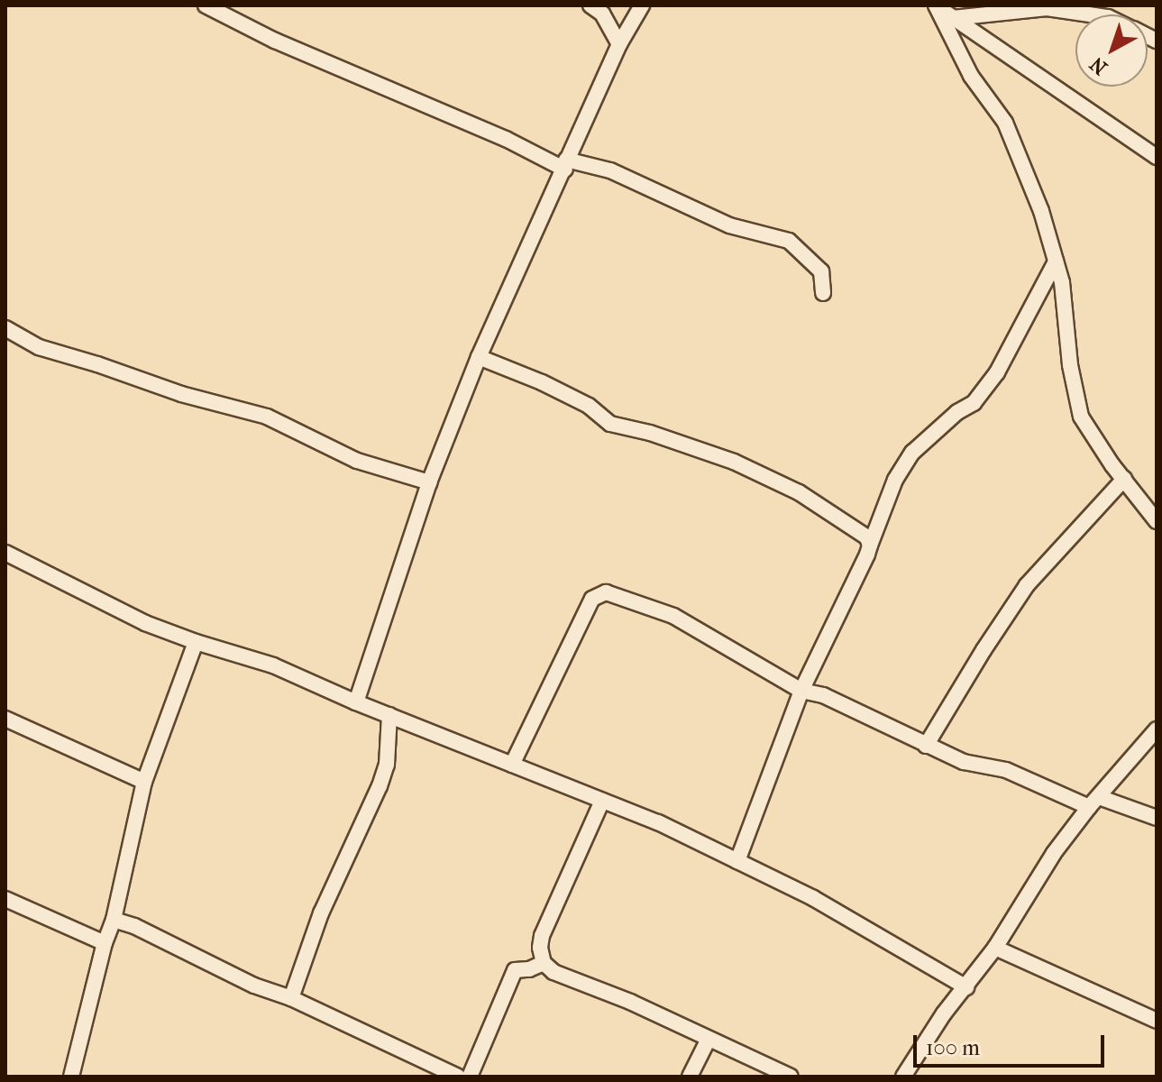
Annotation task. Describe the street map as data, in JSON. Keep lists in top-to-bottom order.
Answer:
{
  "scale_bar": "100 m",
  "north": "bottom left"
}
